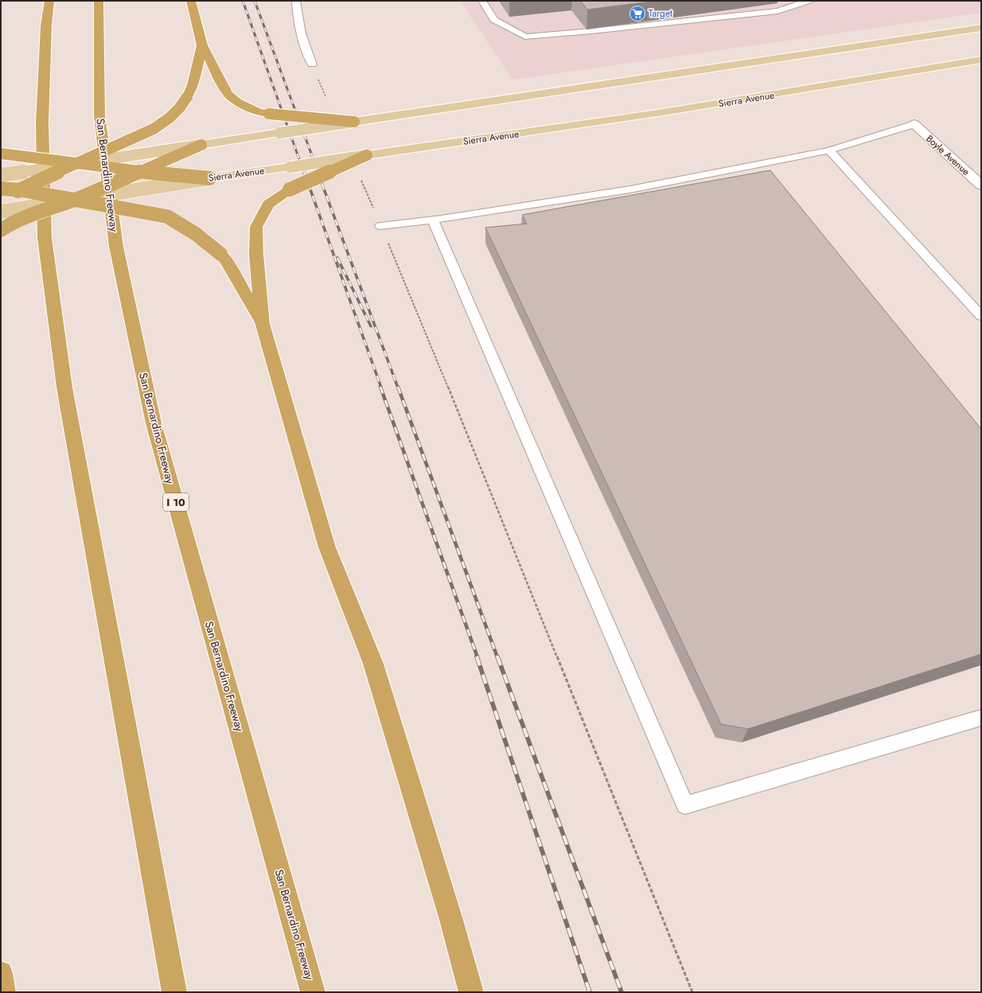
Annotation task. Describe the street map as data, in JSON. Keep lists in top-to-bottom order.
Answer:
{
  "streets": {
    "highway": ["San Bernardino Freeway", "I 10"],
    "main road": ["Sierra Avenue"],
    "street": ["Boyle Avenue"]
  },
  "places": {
    "supermarket": ["Target"]
  }
}
